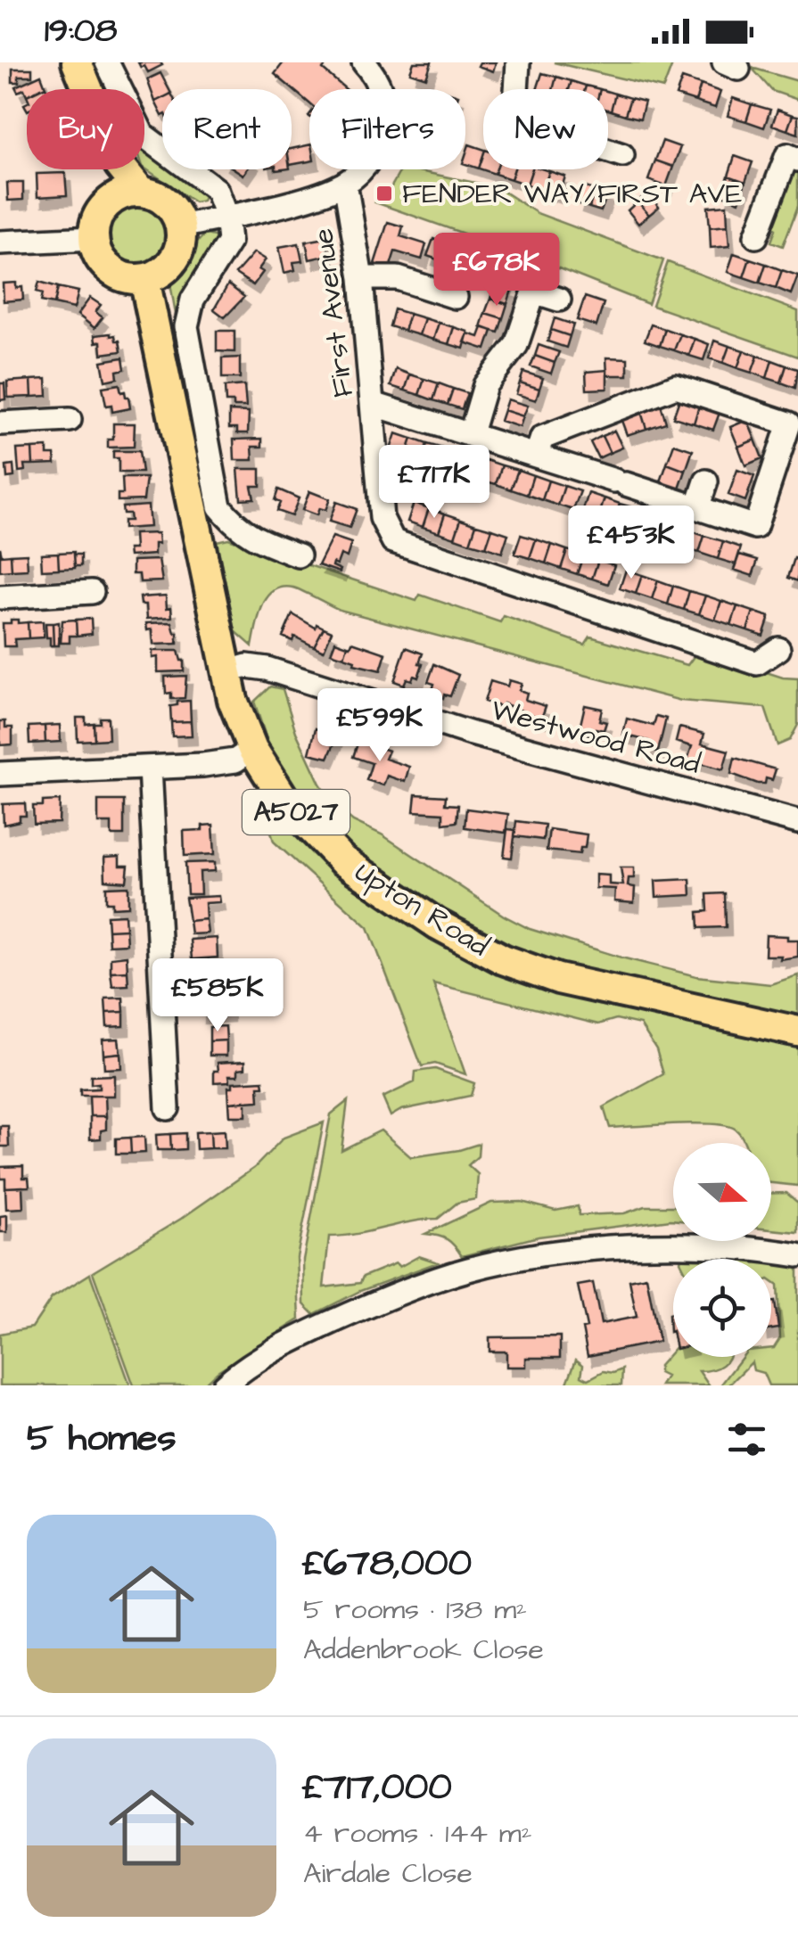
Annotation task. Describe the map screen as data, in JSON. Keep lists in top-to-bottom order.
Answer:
{
  "streets": {
    "main road": ["A5027", "Upton Road"],
    "street": ["First Avenue", "Westwood Road"]
  },
  "crossings": [
    ["Westwood Road", "Upton Road"]
  ],
  "places": {
    "transit": ["FENDER WAY/FIRST AVE"]
  },
  "north": "right",
  "page": {
    "status": "19:08",
    "chip": [
      "Buy",
      "Rent",
      "Filters",
      "New"
    ],
    "price": [
      "£678K",
      "£717K",
      "£453K",
      "£599K",
      "£585K"
    ],
    "heading": "5 homes",
    "list": [
      {
        "name": "£678,000",
        "note": "5 rooms · 138 m² · Addenbrook Close"
      },
      {
        "name": "£717,000",
        "note": "4 rooms · 144 m² · Airdale Close"
      }
    ]
  }
}
